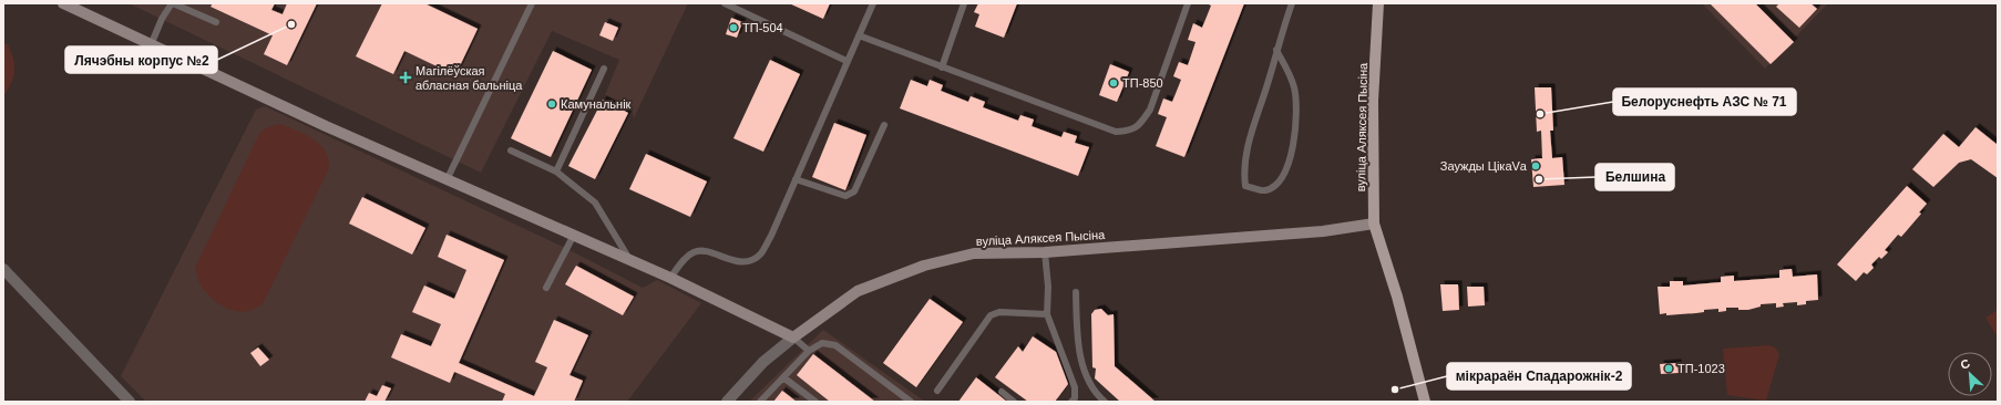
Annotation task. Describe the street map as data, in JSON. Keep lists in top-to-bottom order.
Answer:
{
  "streets": {
    "main road": ["вуліца Аляксея Пысіна"]
  },
  "places": {
    "other": [
      "Лячэбны корпус №2",
      "ТП-504",
      "ТП-850",
      "Камунальнік",
      "Белоруснефть АЗС № 71",
      "Заужды ЦікаVа",
      "Белшина",
      "ТП-1023",
      "мікрараён Спадарожнік-2"
    ],
    "health": ["Магілёўская абласная бальніца"]
  },
  "north": "top left"
}
